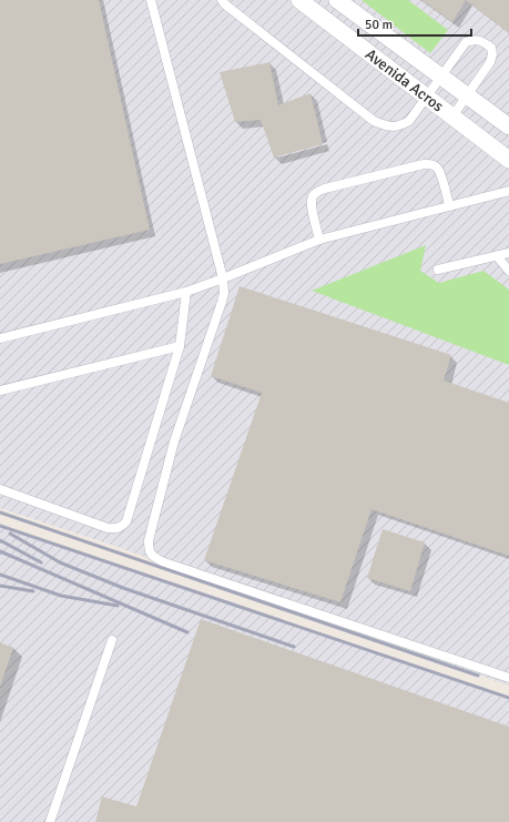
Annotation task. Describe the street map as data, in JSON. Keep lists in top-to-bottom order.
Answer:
{
  "streets": {
    "street": ["Avenida Acros"]
  },
  "scale_bar": "50 m"
}
